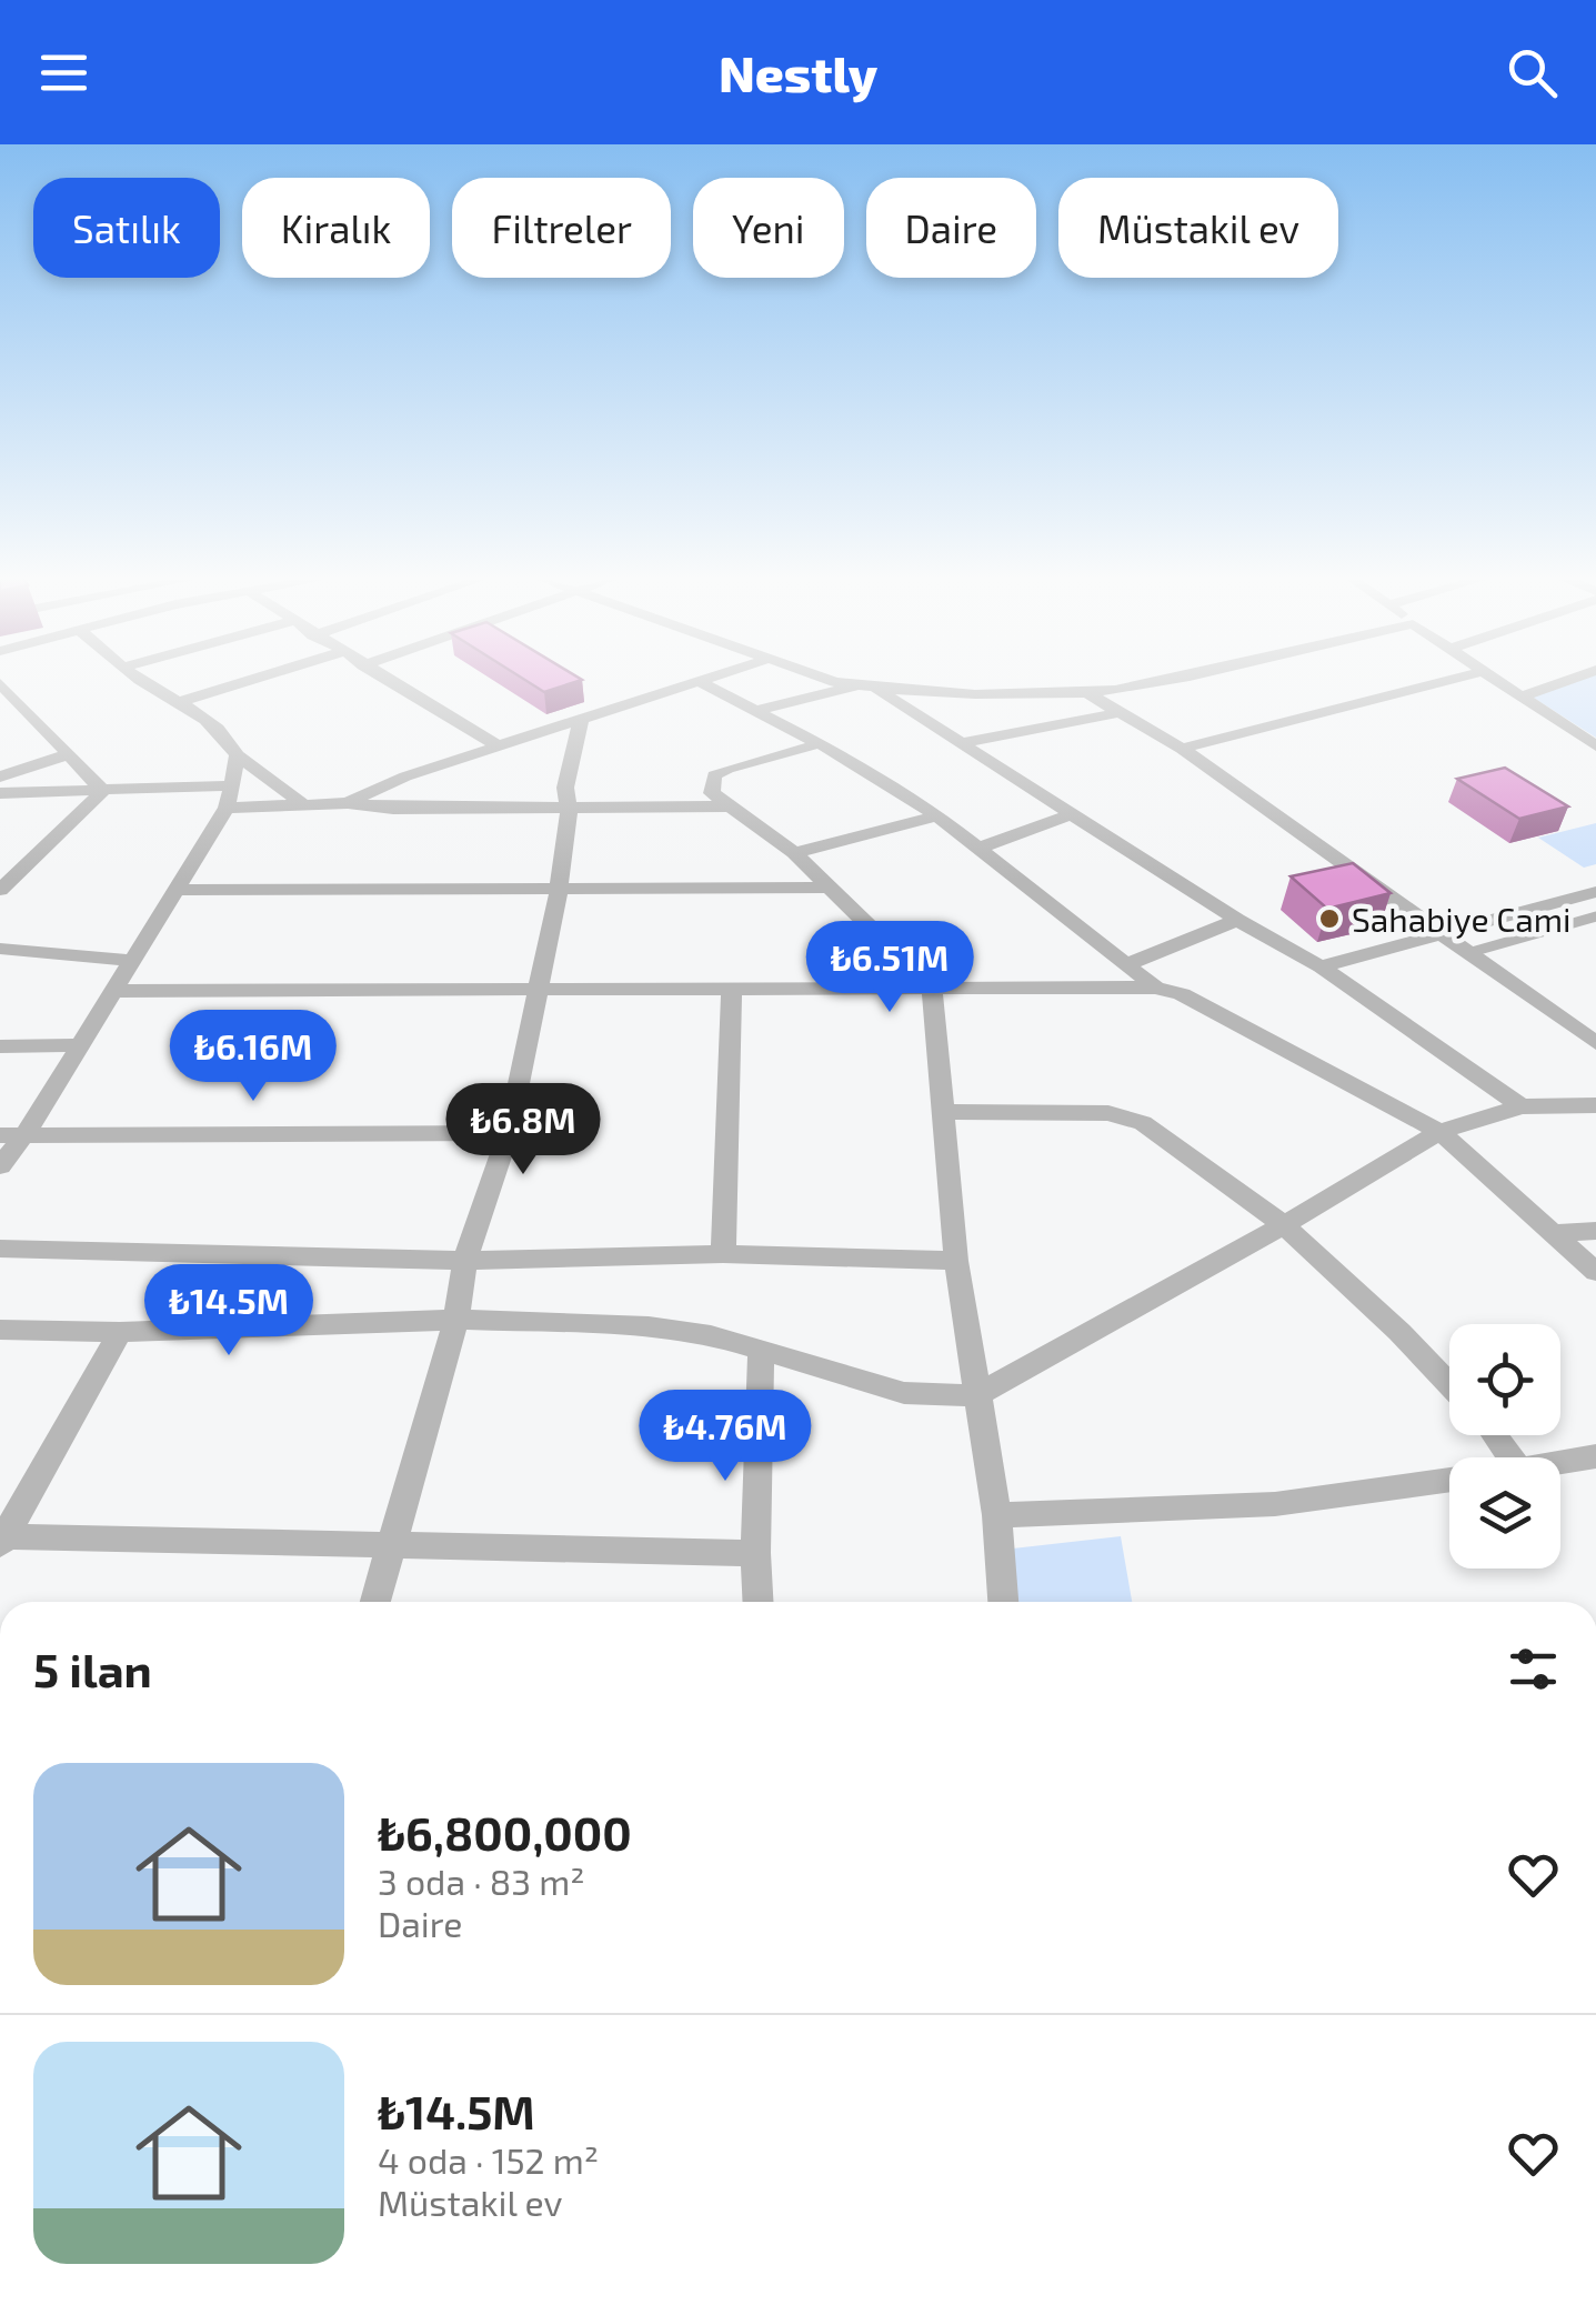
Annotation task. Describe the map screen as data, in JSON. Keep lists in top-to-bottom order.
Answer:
{
  "places": ["Sahabiye Cami"],
  "page": {
    "header": "Nestly",
    "chip": [
      "Satılık",
      "Kiralık",
      "Filtreler",
      "Yeni",
      "Daire",
      "Müstakil ev"
    ],
    "price": [
      "₺6.51M",
      "₺6.16M",
      "₺6.8M",
      "₺14.5M",
      "₺4.76M"
    ],
    "heading": "5 ilan",
    "list": [
      {
        "name": "₺6,800,000",
        "note": "3 oda · 83 m² · Daire"
      },
      {
        "name": "₺14.5M",
        "note": "4 oda · 152 m² · Müstakil ev"
      }
    ]
  }
}
